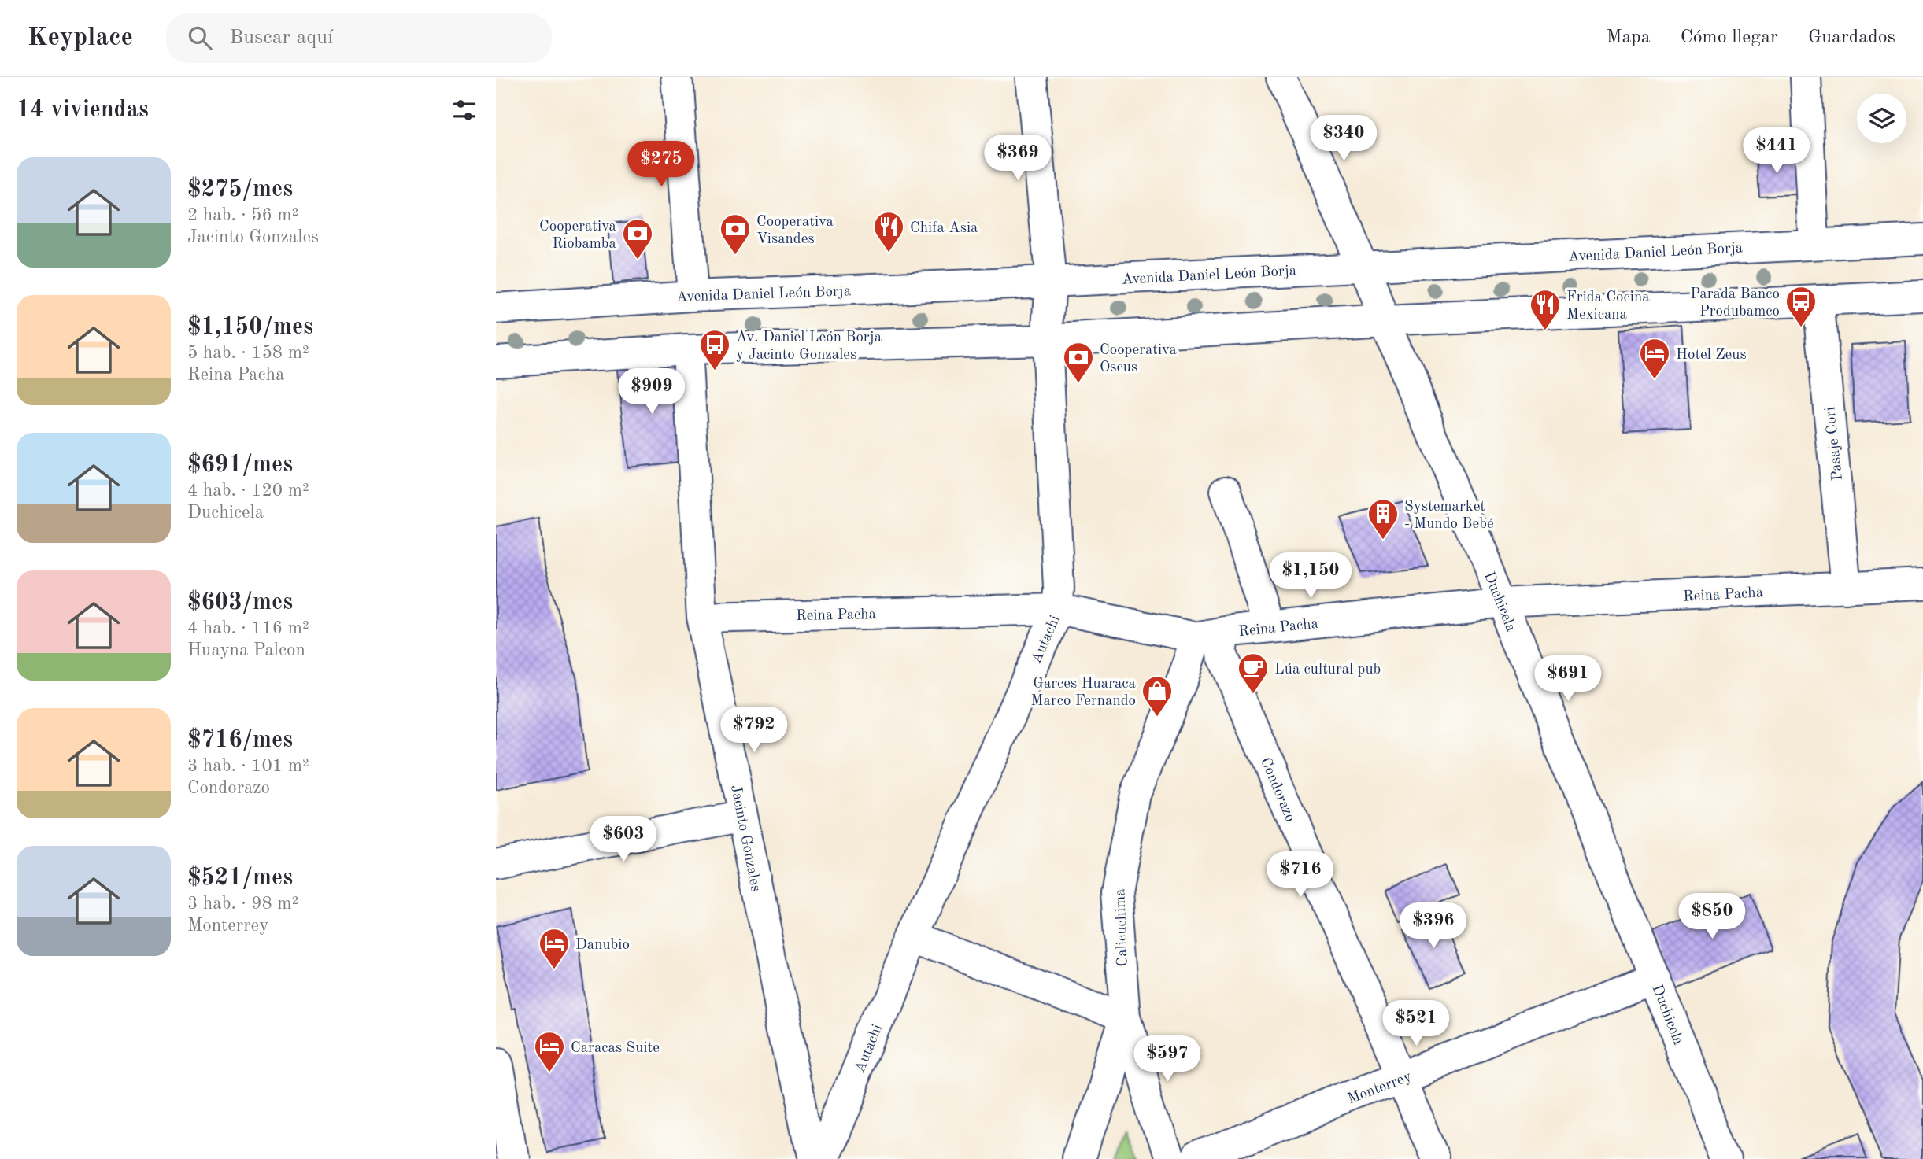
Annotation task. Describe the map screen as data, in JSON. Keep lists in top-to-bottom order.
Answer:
{
  "streets": {
    "street": [
      "Avenida Daniel León Borja",
      "Pasaje Cori",
      "Reina Pacha",
      "Duchicela",
      "Autachi",
      "Condorazo",
      "Jacinto Gonzales",
      "Calicuchima",
      "Monterrey"
    ]
  },
  "crossings": [
    ["Avenida Daniel León Borja", "Duchicela"],
    ["Avenida Daniel León Borja", "Autachi"],
    ["Pasaje Cori", "Reina Pacha"],
    ["Reina Pacha", "Duchicela"],
    ["Reina Pacha", "Autachi"],
    ["Reina Pacha", "Condorazo"],
    ["Reina Pacha", "Jacinto Gonzales"],
    ["Reina Pacha", "Calicuchima"],
    ["Duchicela", "Monterrey"],
    ["Condorazo", "Monterrey"]
  ],
  "places": {
    "restaurant": ["Chifa Asia", "Frida Cocina Mexicana"],
    "bank": ["Cooperativa Visandes", "Cooperativa Riobamba", "Cooperativa Oscus"],
    "bus stop": ["Parada Banco Produbamco", "Av. Daniel León Borja y Jacinto Gonzales"],
    "hotel": ["Hotel Zeus", "Danubio", "Caracas Suite"],
    "building": ["Systemarket - Mundo Bebé"],
    "cafe": ["Lúa cultural pub"],
    "shop": ["Garces Huaraca Marco Fernando"]
  },
  "page": {
    "header": "Keyplace",
    "search": "Buscar aquí",
    "nav": ["Mapa", "Cómo llegar", "Guardados"],
    "heading": "14 viviendas",
    "price": [
      "$340",
      "$441",
      "$369",
      "$275",
      "$909",
      "$1,150",
      "$691",
      "$792",
      "$603",
      "$716",
      "$850",
      "$396",
      "$521",
      "$597"
    ],
    "list": [
      {
        "name": "$275/mes",
        "note": "2 hab. · 56 m² · Jacinto Gonzales"
      },
      {
        "name": "$1,150/mes",
        "note": "5 hab. · 158 m² · Reina Pacha"
      },
      {
        "name": "$691/mes",
        "note": "4 hab. · 120 m² · Duchicela"
      },
      {
        "name": "$603/mes",
        "note": "4 hab. · 116 m² · Huayna Palcon"
      },
      {
        "name": "$716/mes",
        "note": "3 hab. · 101 m² · Condorazo"
      },
      {
        "name": "$521/mes",
        "note": "3 hab. · 98 m² · Monterrey"
      }
    ]
  }
}
